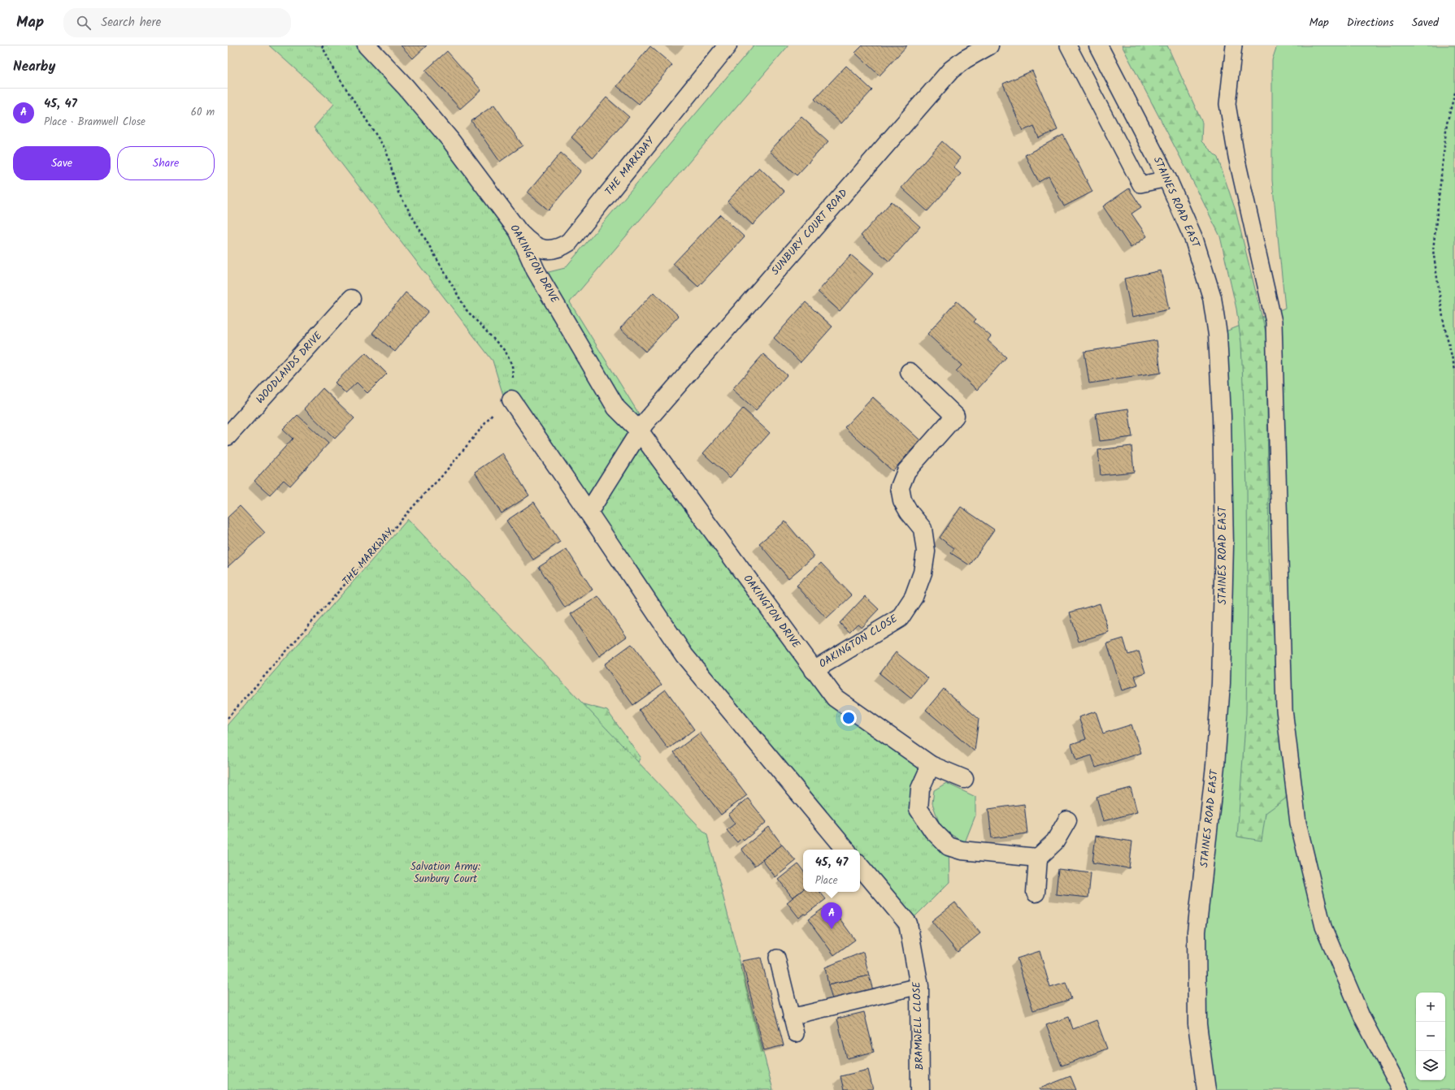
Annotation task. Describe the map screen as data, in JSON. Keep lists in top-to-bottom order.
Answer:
{
  "streets": {
    "main road": [
      "THE MARKWAY",
      "STAINES ROAD EAST",
      "SUNBURY COURT ROAD",
      "OAKINGTON DRIVE",
      "WOODLANDS DRIVE",
      "OAKINGTON CLOSE",
      "BRAMWELL CLOSE"
    ]
  },
  "crossings": [
    ["THE MARKWAY", "OAKINGTON DRIVE"],
    ["SUNBURY COURT ROAD", "OAKINGTON DRIVE"],
    ["OAKINGTON DRIVE", "OAKINGTON CLOSE"]
  ],
  "parks": ["Salvation Army: Sunbury Court"],
  "page": {
    "header": "Map",
    "search": "Search here",
    "nav": ["Map", "Directions", "Saved"],
    "heading": "Nearby",
    "list": [
      {
        "mark": "A",
        "name": "45, 47",
        "note": "Place · Bramwell Close",
        "value": "60 m"
      }
    ],
    "buttons": ["Save", "Share"],
    "popup": ["45, 47", "Place"],
    "pins": "A",
    "map_buttons": ["+", "−"]
  }
}
